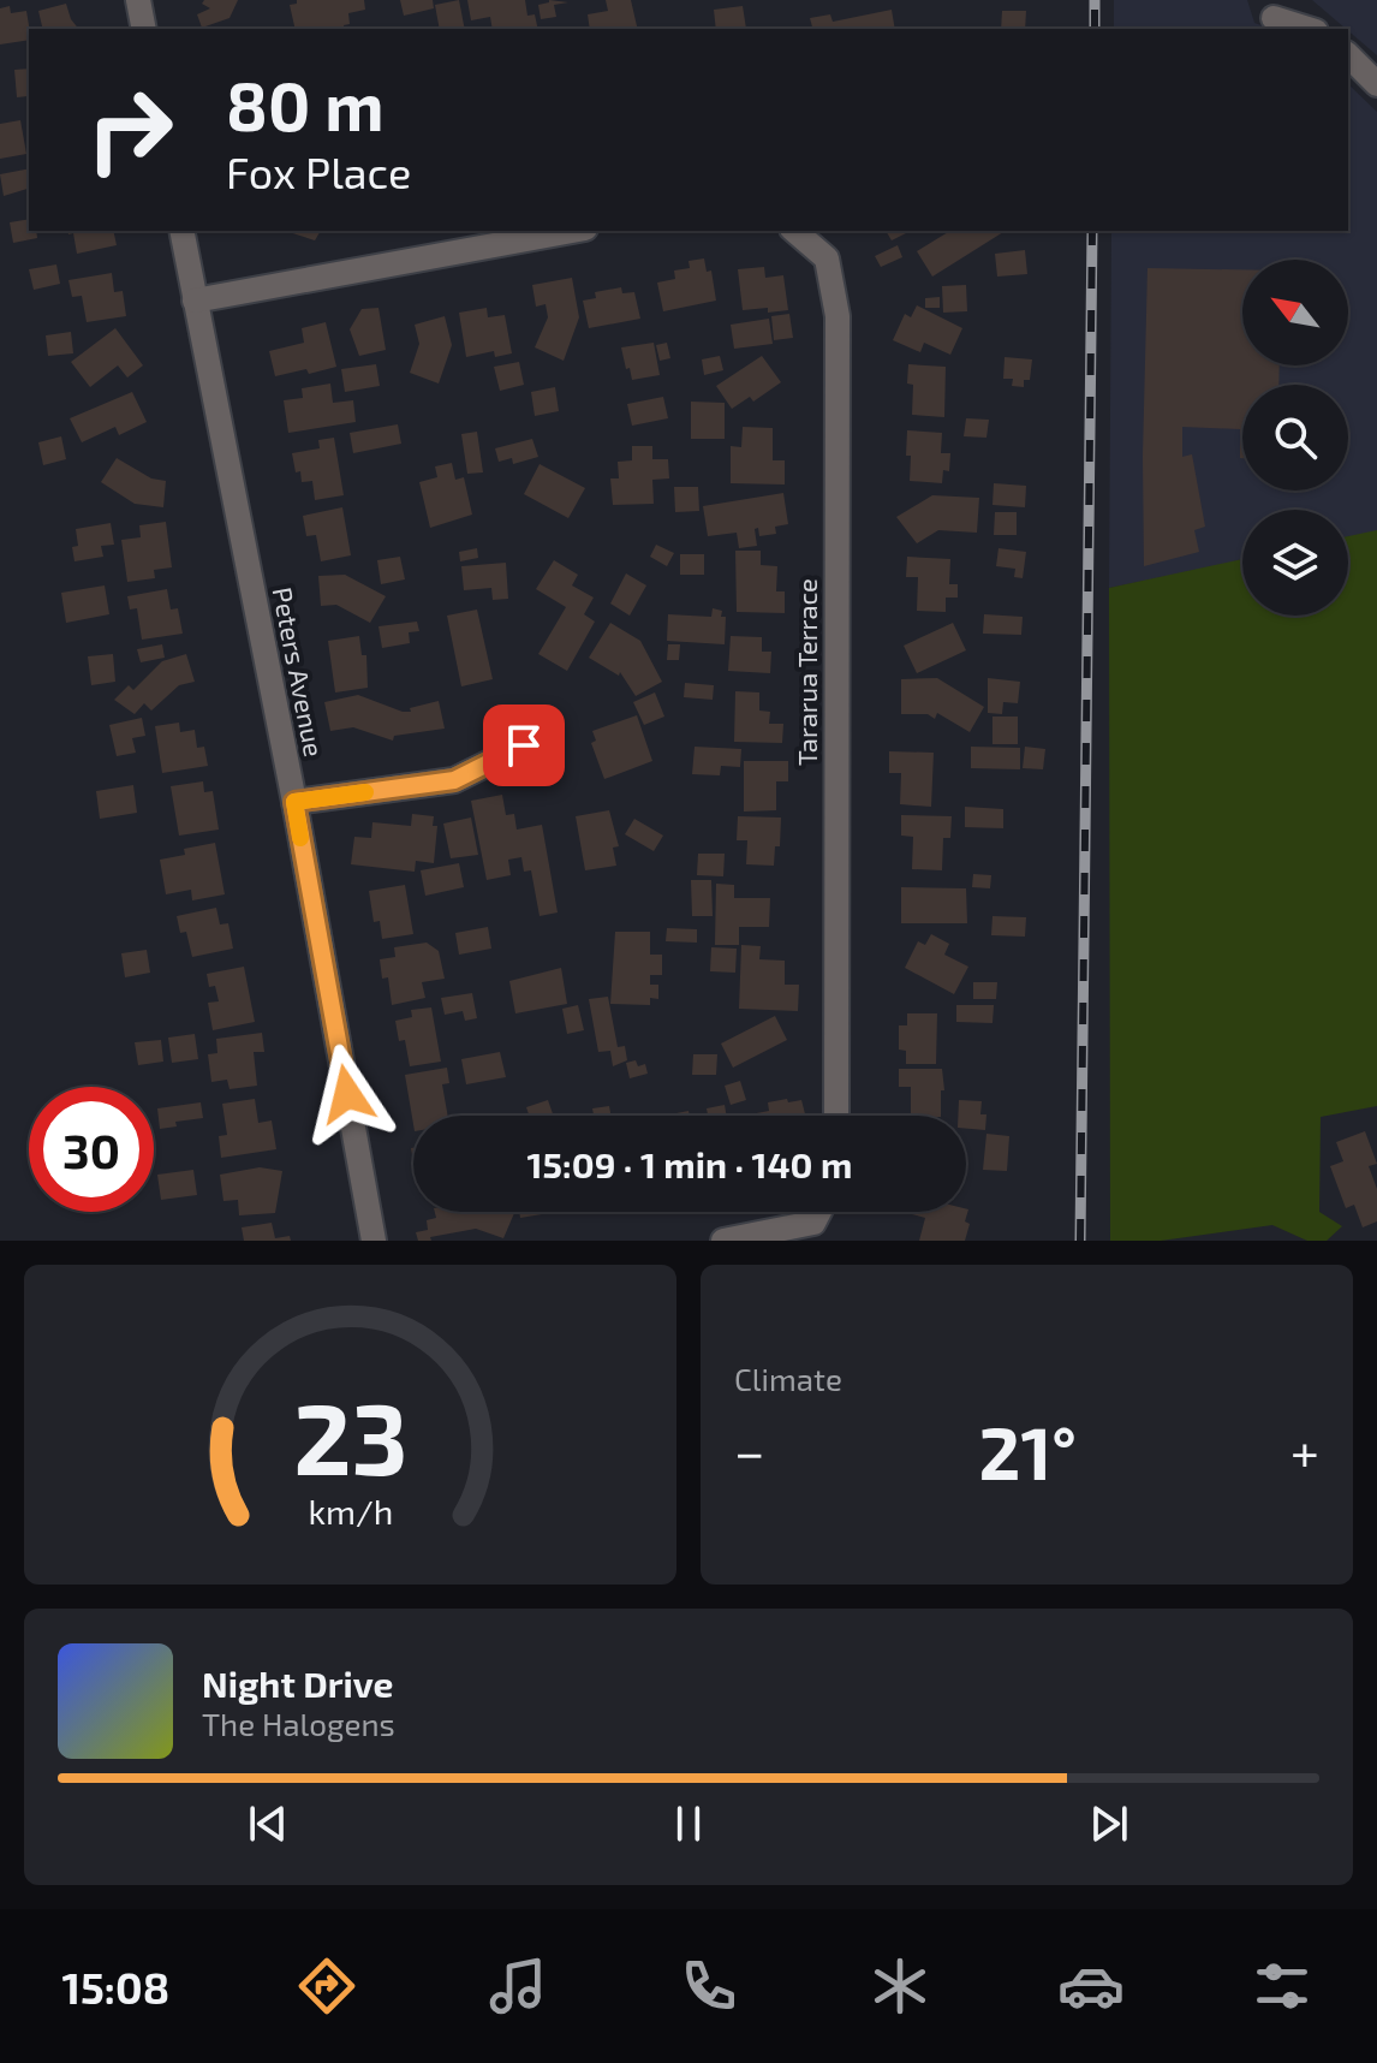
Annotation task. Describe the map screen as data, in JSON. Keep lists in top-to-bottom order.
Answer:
{
  "streets": {
    "street": ["Peters Avenue", "Tararua Terrace"]
  },
  "north": "top left",
  "page": {
    "turn": ["80 m", "Fox Place"],
    "limit": "30",
    "trip": "15:09 · 1 min · 140 m",
    "tile": "Climate",
    "heat": ["−", "21°", "+"],
    "song": ["Night Drive", "The Halogens"],
    "tabs": "15:08",
    "gauge": ["23", "km/h"]
  }
}
